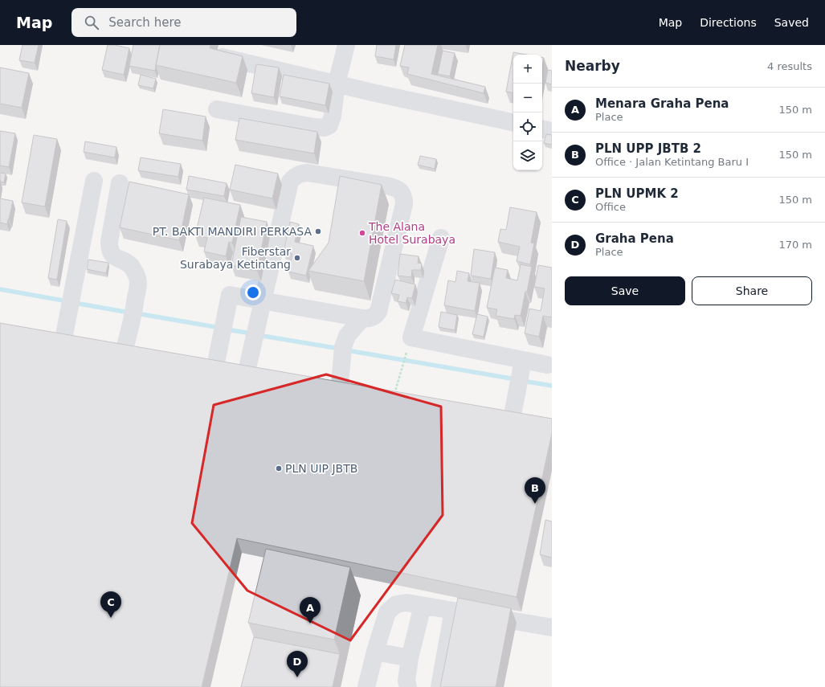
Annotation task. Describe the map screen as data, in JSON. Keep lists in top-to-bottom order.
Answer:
{
  "places": [
    "PT. BAKTI MANDIRI PERKASA",
    "The Alana Hotel Surabaya",
    "Fiberstar Surabaya Ketintang",
    "PLN UIP JBTB"
  ],
  "page": {
    "header": "Map",
    "search": "Search here",
    "nav": ["Map", "Directions", "Saved"],
    "heading": ["Nearby", "4 results"],
    "map_buttons": ["+", "−"],
    "list": [
      {
        "mark": "A",
        "name": "Menara Graha Pena",
        "note": "Place",
        "value": "150 m"
      },
      {
        "mark": "B",
        "name": "PLN UPP JBTB 2",
        "note": "Office · Jalan Ketintang Baru I",
        "value": "150 m"
      },
      {
        "mark": "C",
        "name": "PLN UPMK 2",
        "note": "Office",
        "value": "150 m"
      },
      {
        "mark": "D",
        "name": "Graha Pena",
        "note": "Place",
        "value": "170 m"
      }
    ],
    "buttons": ["Save", "Share"],
    "pins": [
      "B",
      "C",
      "A",
      "D"
    ]
  }
}
